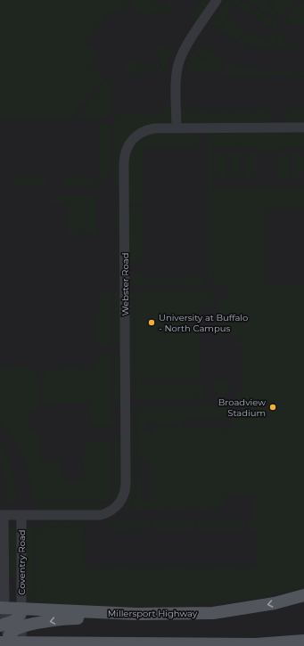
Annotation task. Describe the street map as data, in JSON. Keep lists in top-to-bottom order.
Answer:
{
  "streets": {
    "main road": ["Millersport Highway"],
    "street": ["Webster Road", "Coventry Road"]
  },
  "crossings": [
    ["Webster Road", "Coventry Road"],
    ["Coventry Road", "Millersport Highway"]
  ],
  "places": ["University at Buffalo - North Campus", "Broadview Stadium"]
}
